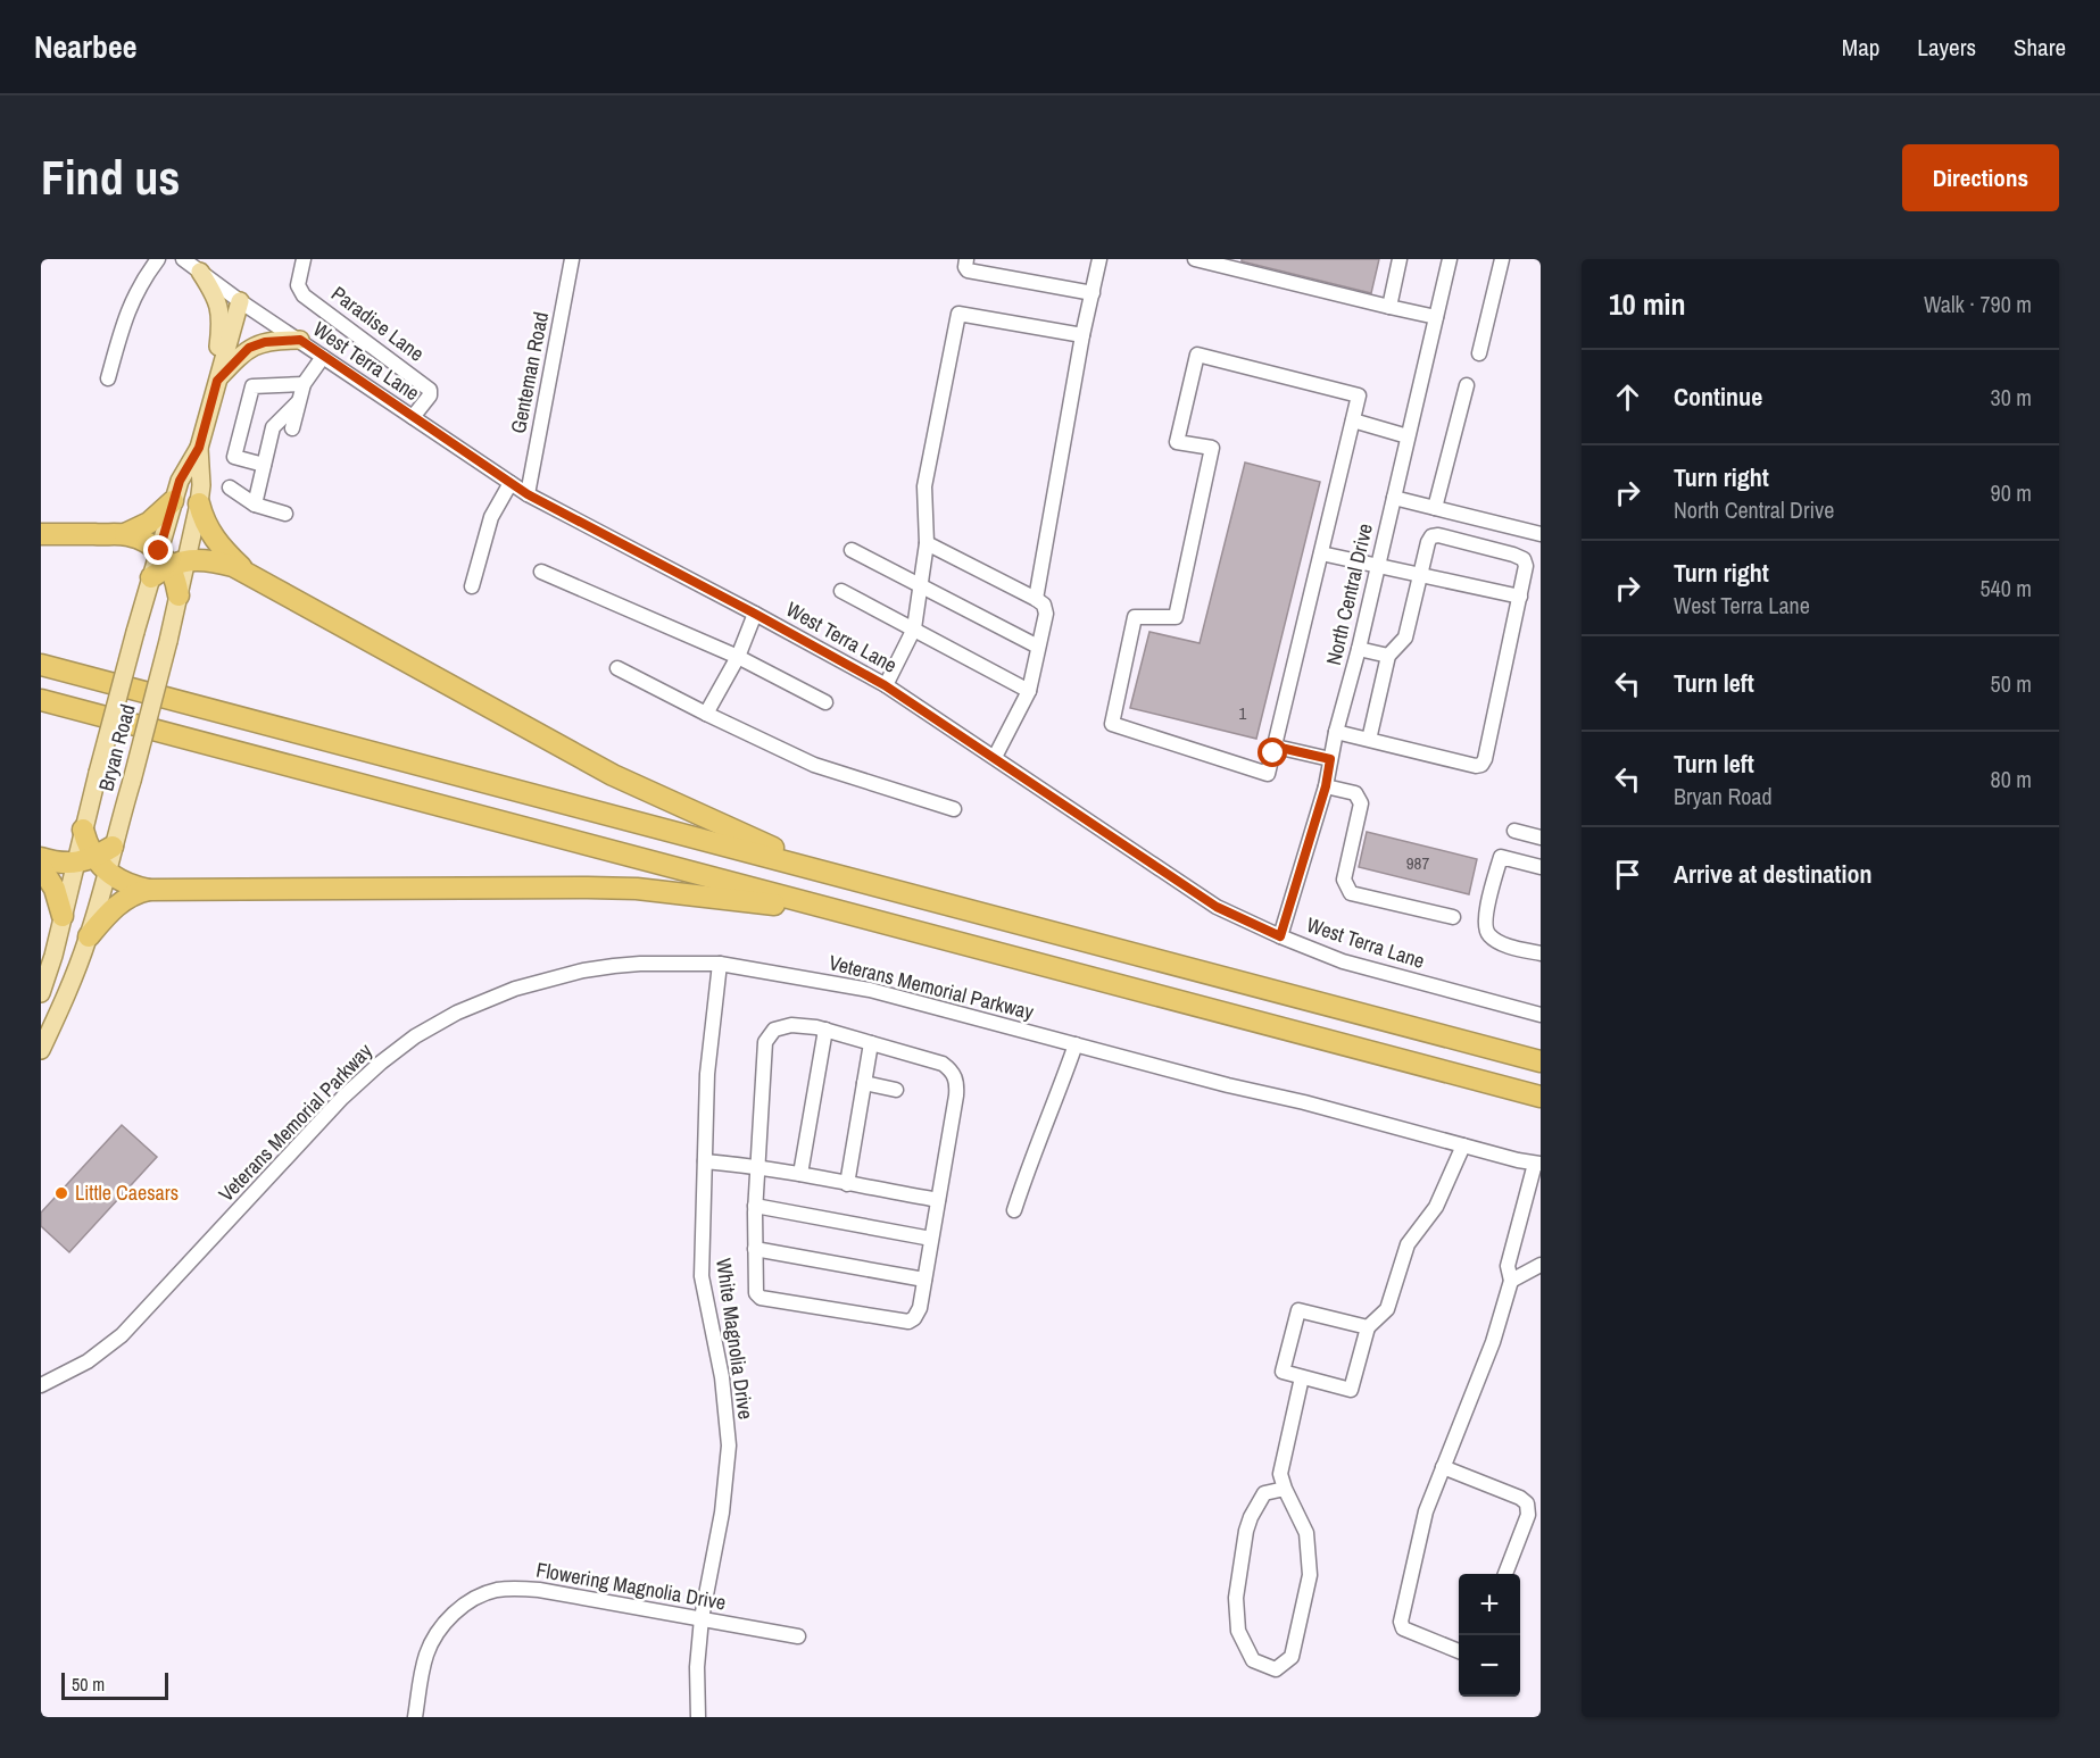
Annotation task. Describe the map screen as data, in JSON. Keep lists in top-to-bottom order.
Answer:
{
  "streets": {
    "main road": ["Bryan Road"],
    "street": [
      "Paradise Lane",
      "West Terra Lane",
      "Genteman Road",
      "North Central Drive",
      "Veterans Memorial Parkway",
      "White Magnolia Drive",
      "Flowering Magnolia Drive"
    ]
  },
  "crossings": [
    ["Paradise Lane", "West Terra Lane"],
    ["West Terra Lane", "Genteman Road"],
    ["West Terra Lane", "North Central Drive"],
    ["Veterans Memorial Parkway", "White Magnolia Drive"],
    ["White Magnolia Drive", "Flowering Magnolia Drive"]
  ],
  "places": ["Little Caesars"],
  "house_numbers": ["1", "987"],
  "scale_bar": "50 m",
  "page": {
    "header": "Nearbee",
    "nav": ["Map", "Layers", "Share"],
    "buttons": "Directions",
    "title": "Find us",
    "heading": ["10 min", "Walk · 790 m"],
    "list": [
      ["Continue", "30 m"],
      ["Turn right", "North Central Drive", "90 m"],
      ["Turn right", "West Terra Lane", "540 m"],
      ["Turn left", "50 m"],
      ["Turn left", "Bryan Road", "80 m"],
      "Arrive at destination"
    ],
    "map_buttons": ["+", "−"],
    "scale": "50 m"
  }
}
